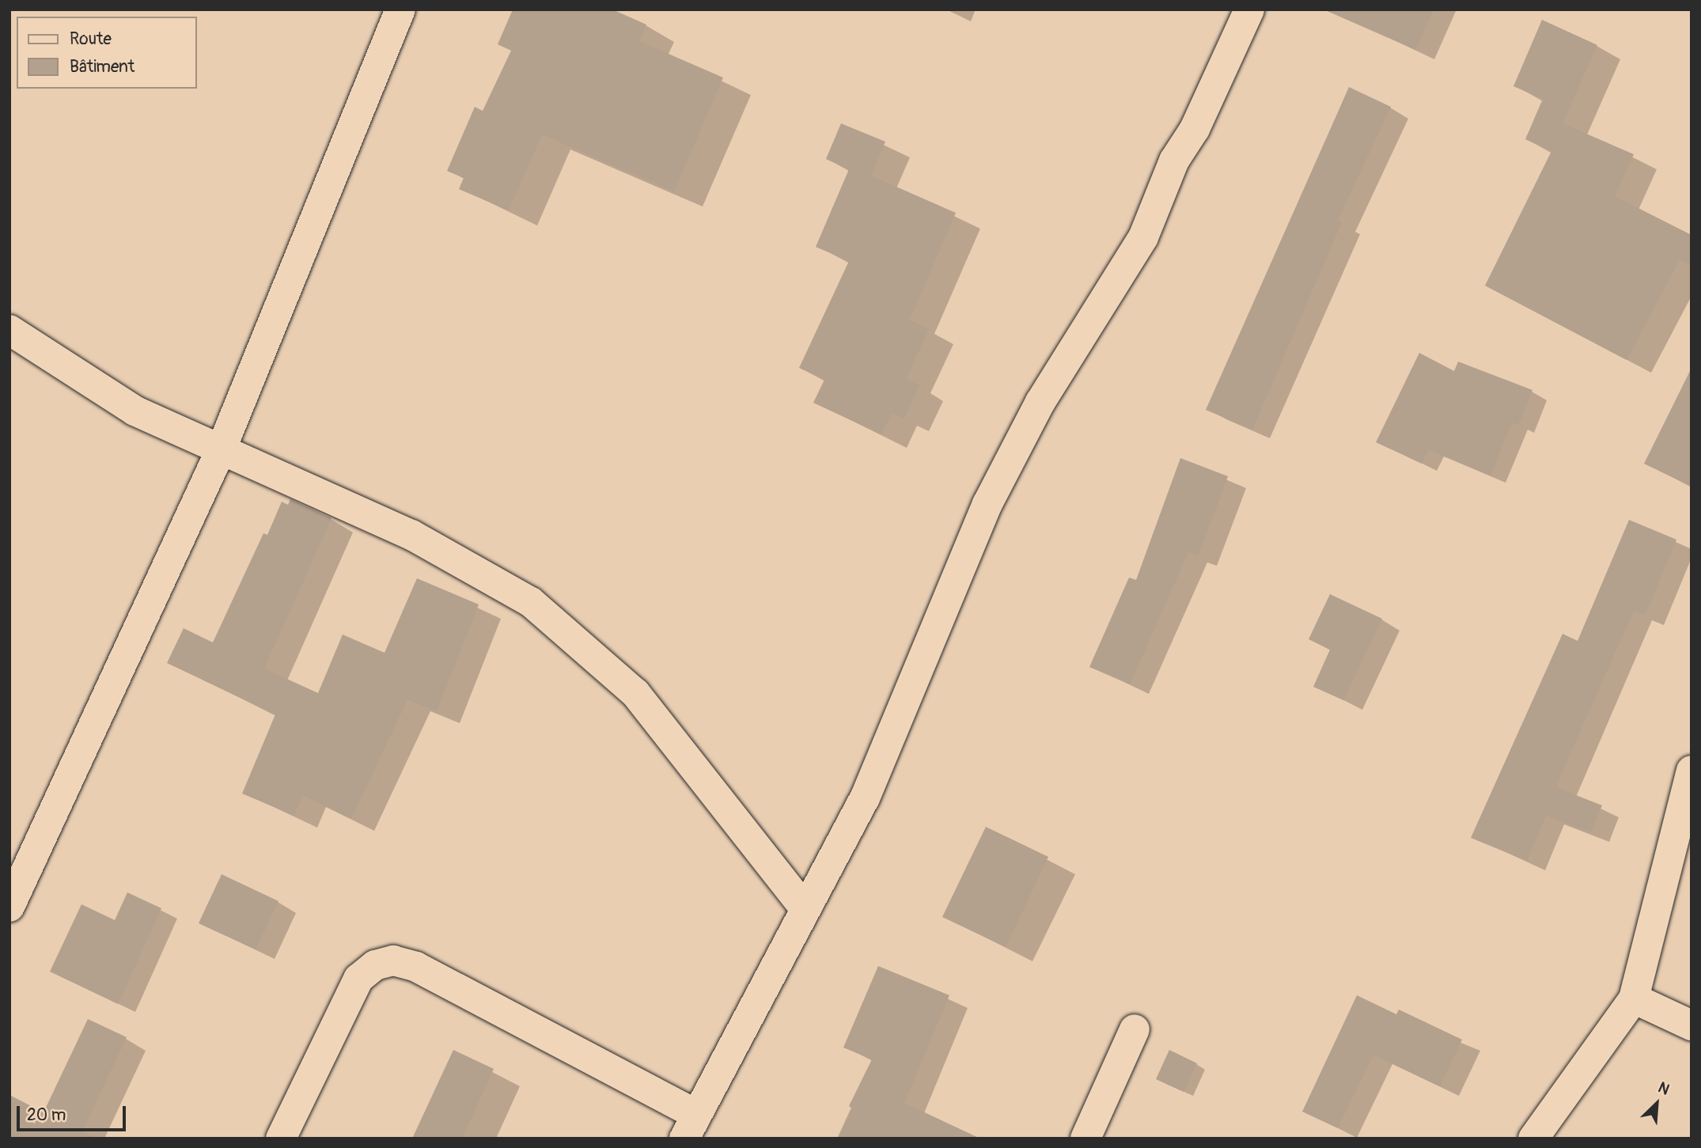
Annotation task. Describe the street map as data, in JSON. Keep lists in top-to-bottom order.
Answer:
{
  "legend": ["Route", "Bâtiment"],
  "scale_bar": "20 m",
  "north": "top right"
}
